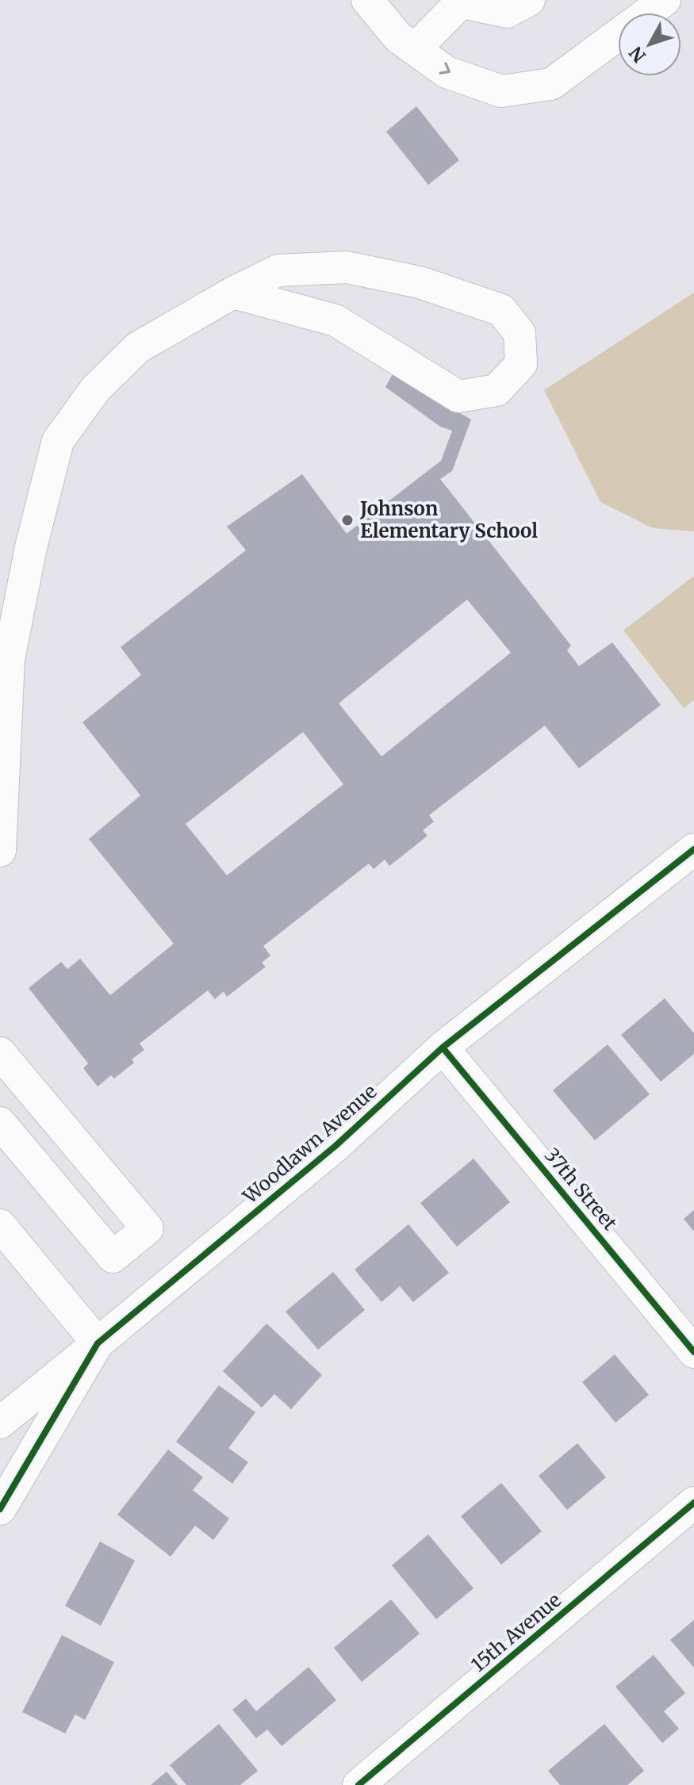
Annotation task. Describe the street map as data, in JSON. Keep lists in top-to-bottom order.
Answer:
{
  "streets": {
    "street": ["Woodlawn Avenue", "37th Street", "15th Avenue"]
  },
  "crossings": [
    ["Woodlawn Avenue", "37th Street"]
  ],
  "places": ["Johnson Elementary School"],
  "north": "bottom left"
}
